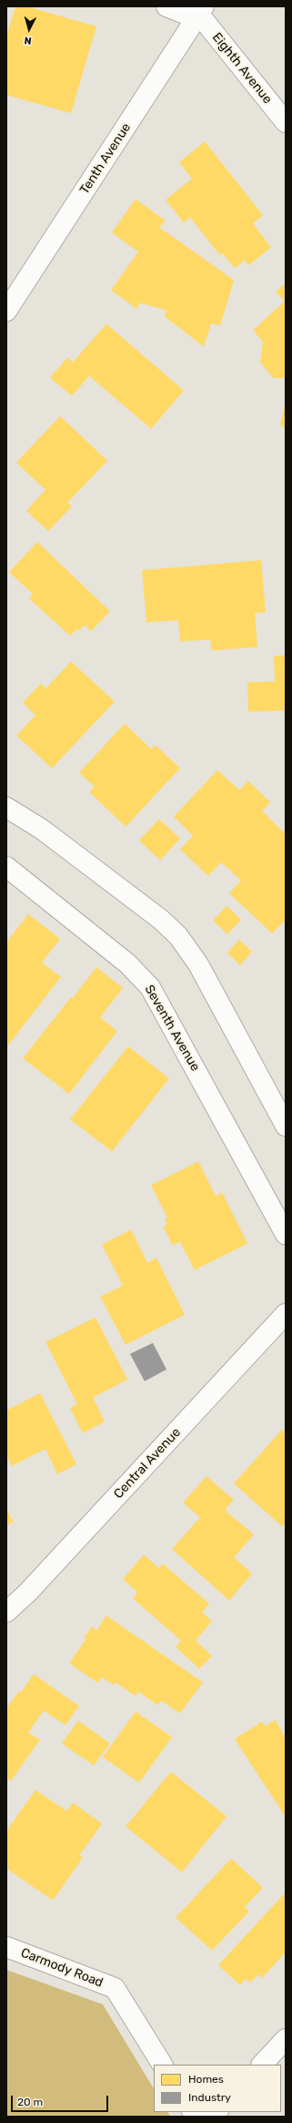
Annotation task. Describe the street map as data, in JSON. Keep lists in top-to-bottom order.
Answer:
{
  "streets": {
    "street": [
      "Eighth Avenue",
      "Tenth Avenue",
      "Seventh Avenue",
      "Central Avenue",
      "Carmody Road"
    ]
  },
  "crossings": [
    ["Eighth Avenue", "Tenth Avenue"]
  ],
  "legend": ["Homes", "Industry"],
  "scale_bar": "20 m",
  "north": "bottom"
}
